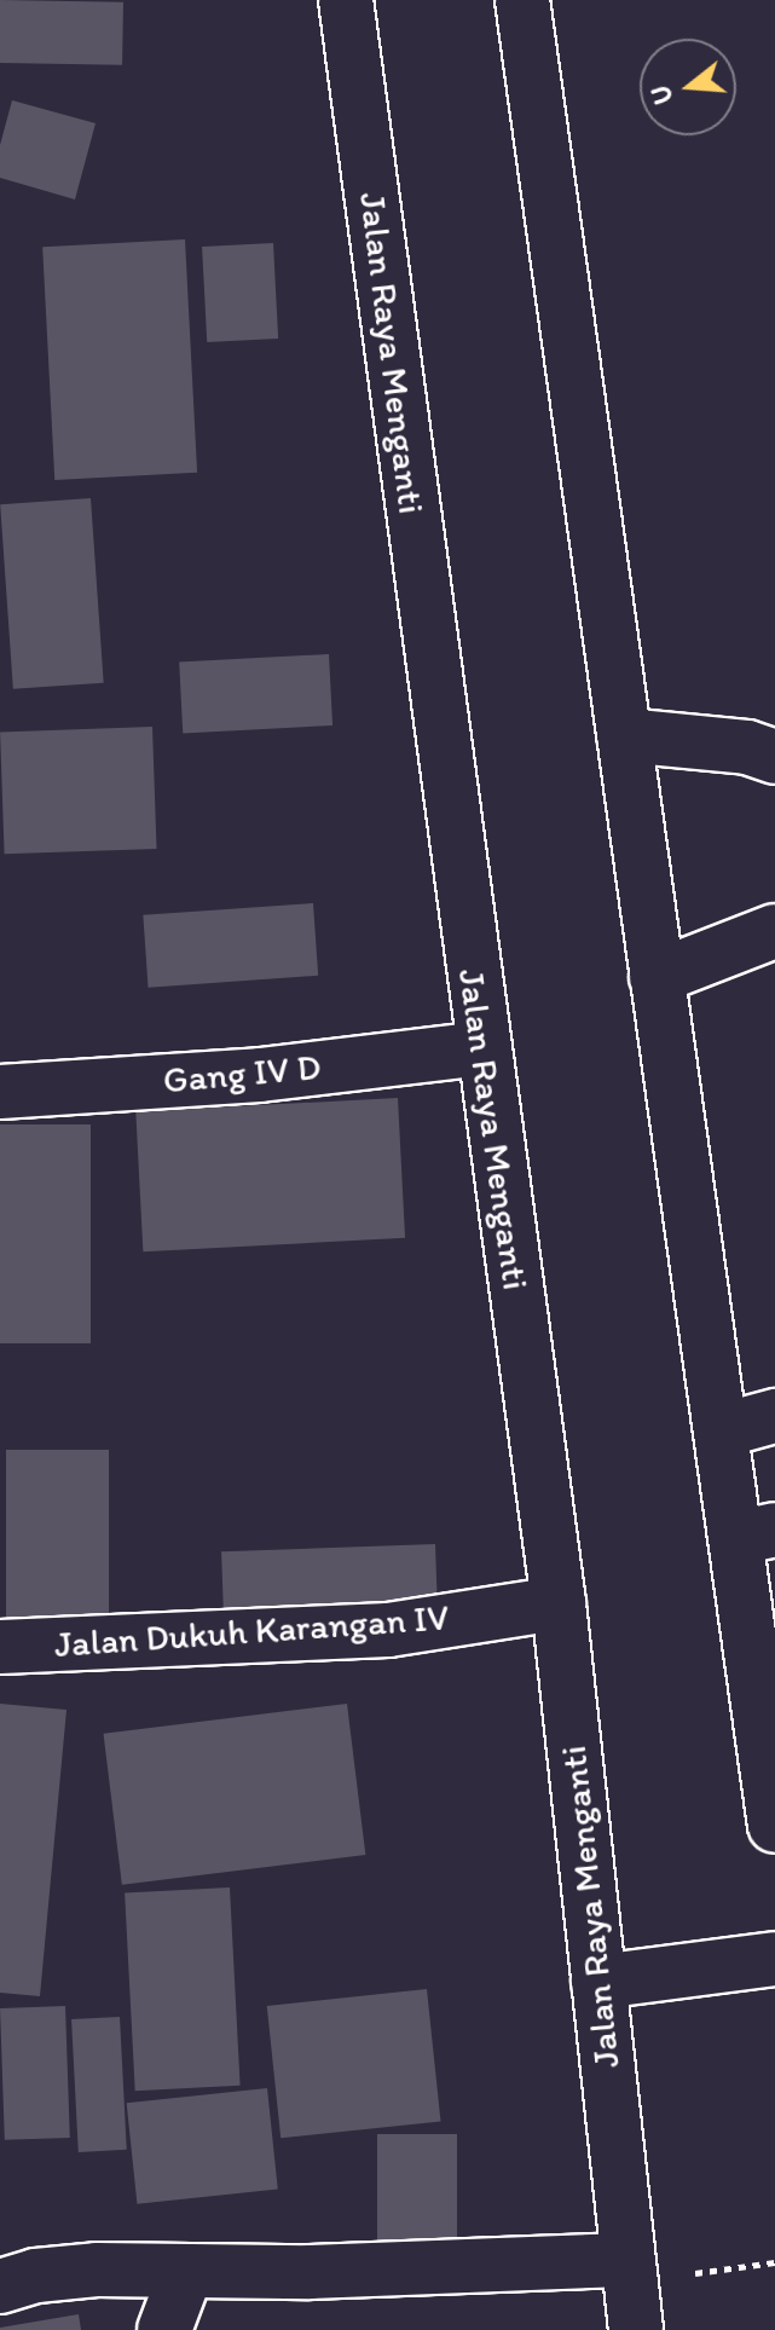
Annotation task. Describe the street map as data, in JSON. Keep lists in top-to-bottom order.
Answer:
{
  "streets": {
    "main road": ["Jalan Raya Menganti", "Gang IV D", "Jalan Dukuh Karangan IV"]
  },
  "crossings": [
    ["Jalan Raya Menganti", "Gang IV D"],
    ["Jalan Raya Menganti", "Jalan Dukuh Karangan IV"]
  ],
  "north": "left"
}
